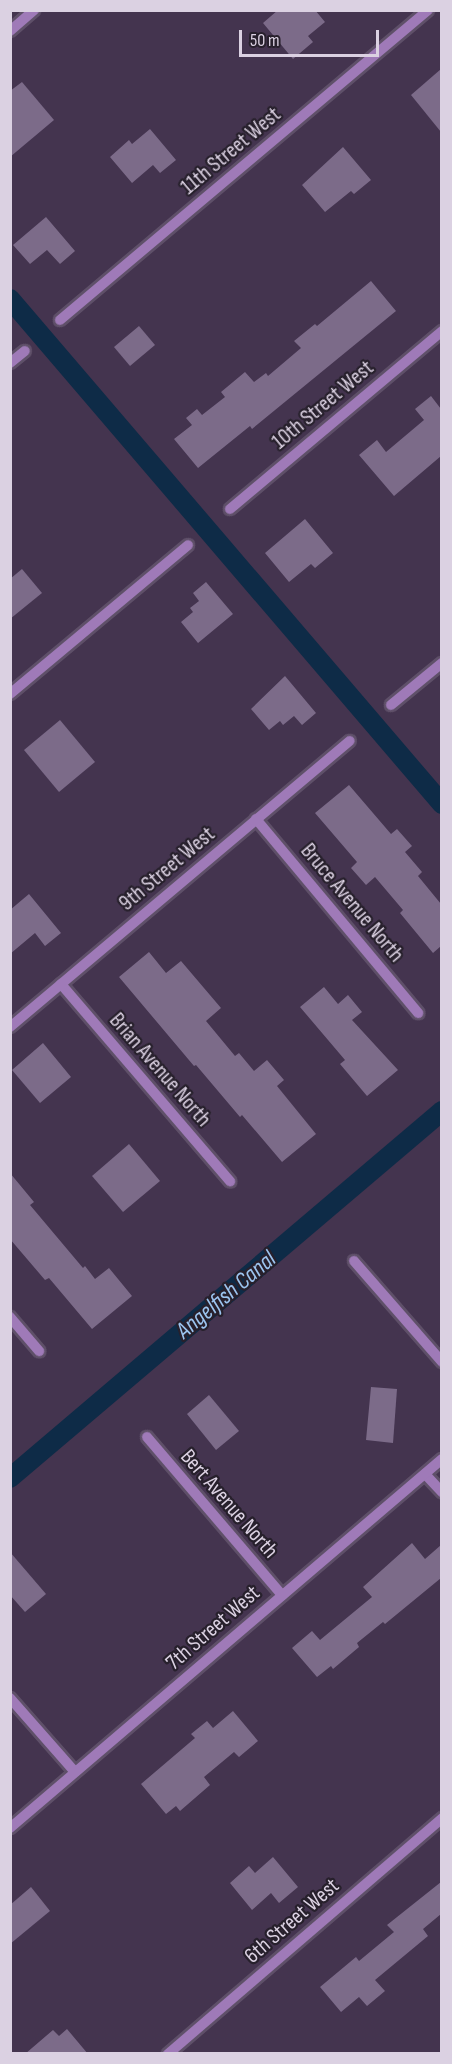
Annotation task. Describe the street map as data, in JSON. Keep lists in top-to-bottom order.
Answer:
{
  "streets": {
    "street": [
      "11th Street West",
      "10th Street West",
      "9th Street West",
      "Bruce Avenue North",
      "Brian Avenue North",
      "Bert Avenue North",
      "7th Street West",
      "6th Street West"
    ]
  },
  "crossings": [
    ["9th Street West", "Bruce Avenue North"],
    ["9th Street West", "Brian Avenue North"],
    ["Bert Avenue North", "7th Street West"]
  ],
  "water": ["Angelfish Canal"],
  "scale_bar": "50 m"
}
